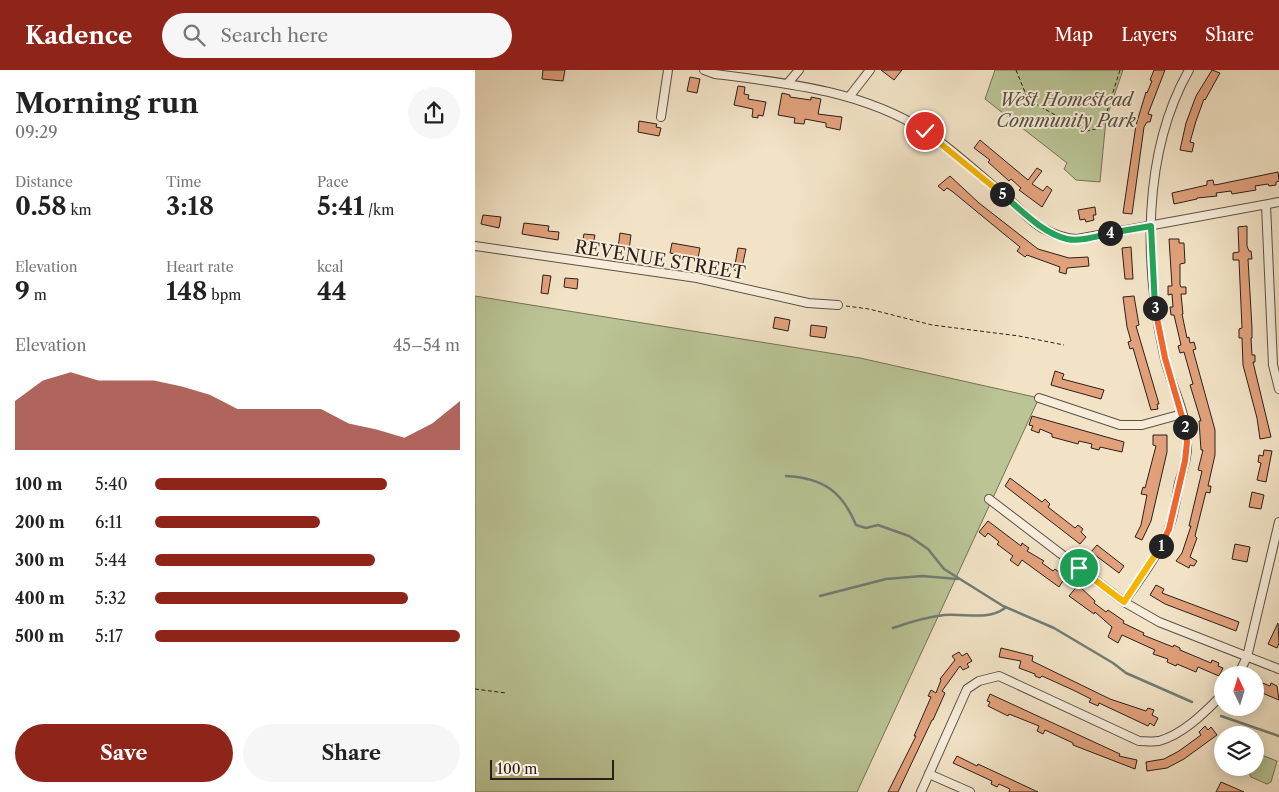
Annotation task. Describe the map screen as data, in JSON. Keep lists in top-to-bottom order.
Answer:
{
  "streets": {
    "street": ["REVENUE STREET"]
  },
  "parks": ["West Homestead Community Park"],
  "scale_bar": "100 m",
  "north": "top",
  "page": {
    "header": "Kadence",
    "search": "Search here",
    "nav": ["Map", "Layers", "Share"],
    "heading": ["Morning run", "09:29"],
    "stats": [
      ["Distance", "0.58 km"],
      ["Time", "3:18"],
      ["Pace", "5:41 /km"],
      ["Elevation", "9 m"],
      ["Heart rate", "148 bpm"],
      ["kcal", "44"]
    ],
    "pins": [
      "5",
      "4",
      "3",
      "2",
      "1"
    ],
    "chart": ["Elevation", "45–54 m"],
    "list": [
      {
        "name": "100 m",
        "note": "5:40"
      },
      {
        "name": "200 m",
        "note": "6:11"
      },
      {
        "name": "300 m",
        "note": "5:44"
      },
      {
        "name": "400 m",
        "note": "5:32"
      },
      {
        "name": "500 m",
        "note": "5:17"
      }
    ],
    "buttons": ["Save", "Share"],
    "scale": "100 m"
  }
}
